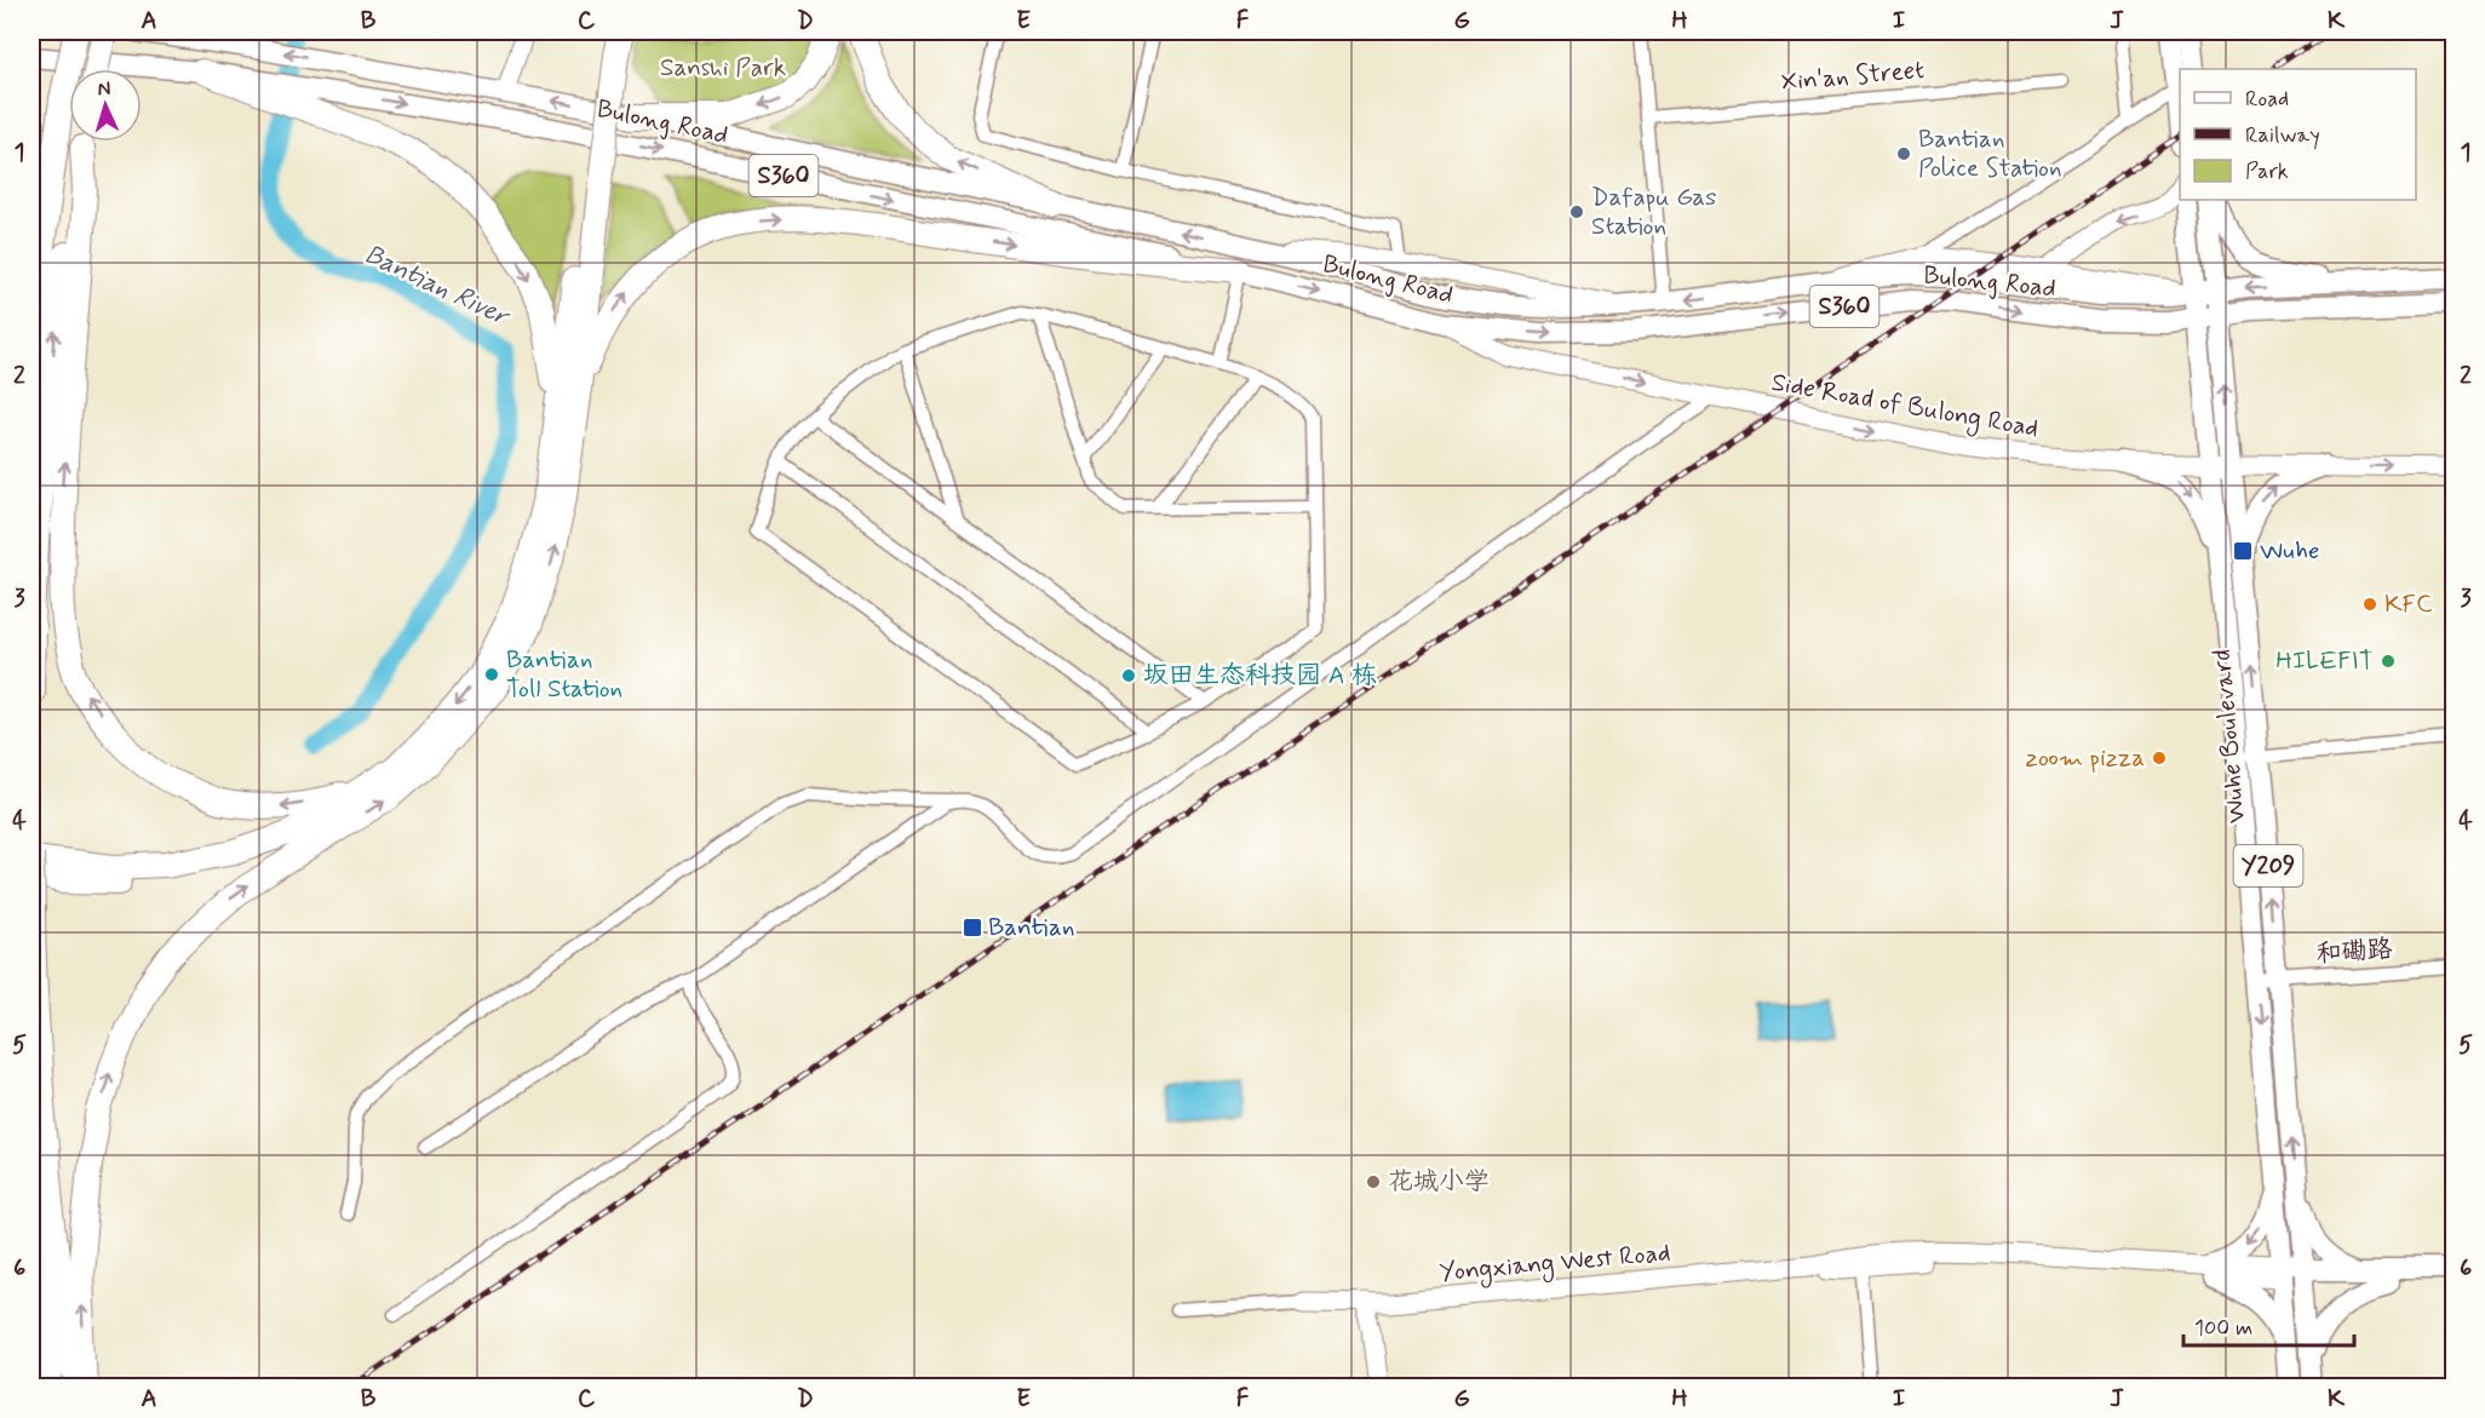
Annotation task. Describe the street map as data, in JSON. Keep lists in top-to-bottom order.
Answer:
{
  "streets": {
    "main road": [
      "Bulong Road",
      "S360",
      "Side Road of Bulong Road",
      "Wuhe Boulevard",
      "Y209",
      "Yongxiang West Road"
    ],
    "street": ["Xin'an Street", "和磡路"]
  },
  "crossings": [
    ["Bulong Road", "S360"],
    ["Bulong Road", "Side Road of Bulong Road"],
    ["Bulong Road", "Wuhe Boulevard"],
    ["Side Road of Bulong Road", "Wuhe Boulevard"],
    ["Wuhe Boulevard", "Y209"],
    ["Wuhe Boulevard", "和磡路"],
    ["Wuhe Boulevard", "Yongxiang West Road"],
    ["Y209", "Yongxiang West Road"]
  ],
  "water": ["Bantian River"],
  "parks": ["Sanshi Park"],
  "places": {
    "other": [
      "Bantian Police Station",
      "Dafapu Gas Station",
      "KFC",
      "HILEFIT",
      "Bantian Toll Station",
      "坂田生态科技园 A 栋",
      "zoom pizza",
      "花城小学"
    ],
    "transit": ["Wuhe", "Bantian"]
  },
  "legend": ["Road", "Railway", "Park"],
  "scale_bar": "100 m",
  "north": "top",
  "grid": {
    "columns": [
      "A",
      "B",
      "C",
      "D",
      "E",
      "F",
      "G",
      "H",
      "I",
      "J",
      "K"
    ],
    "rows": [
      "1",
      "2",
      "3",
      "4",
      "5",
      "6"
    ]
  }
}
